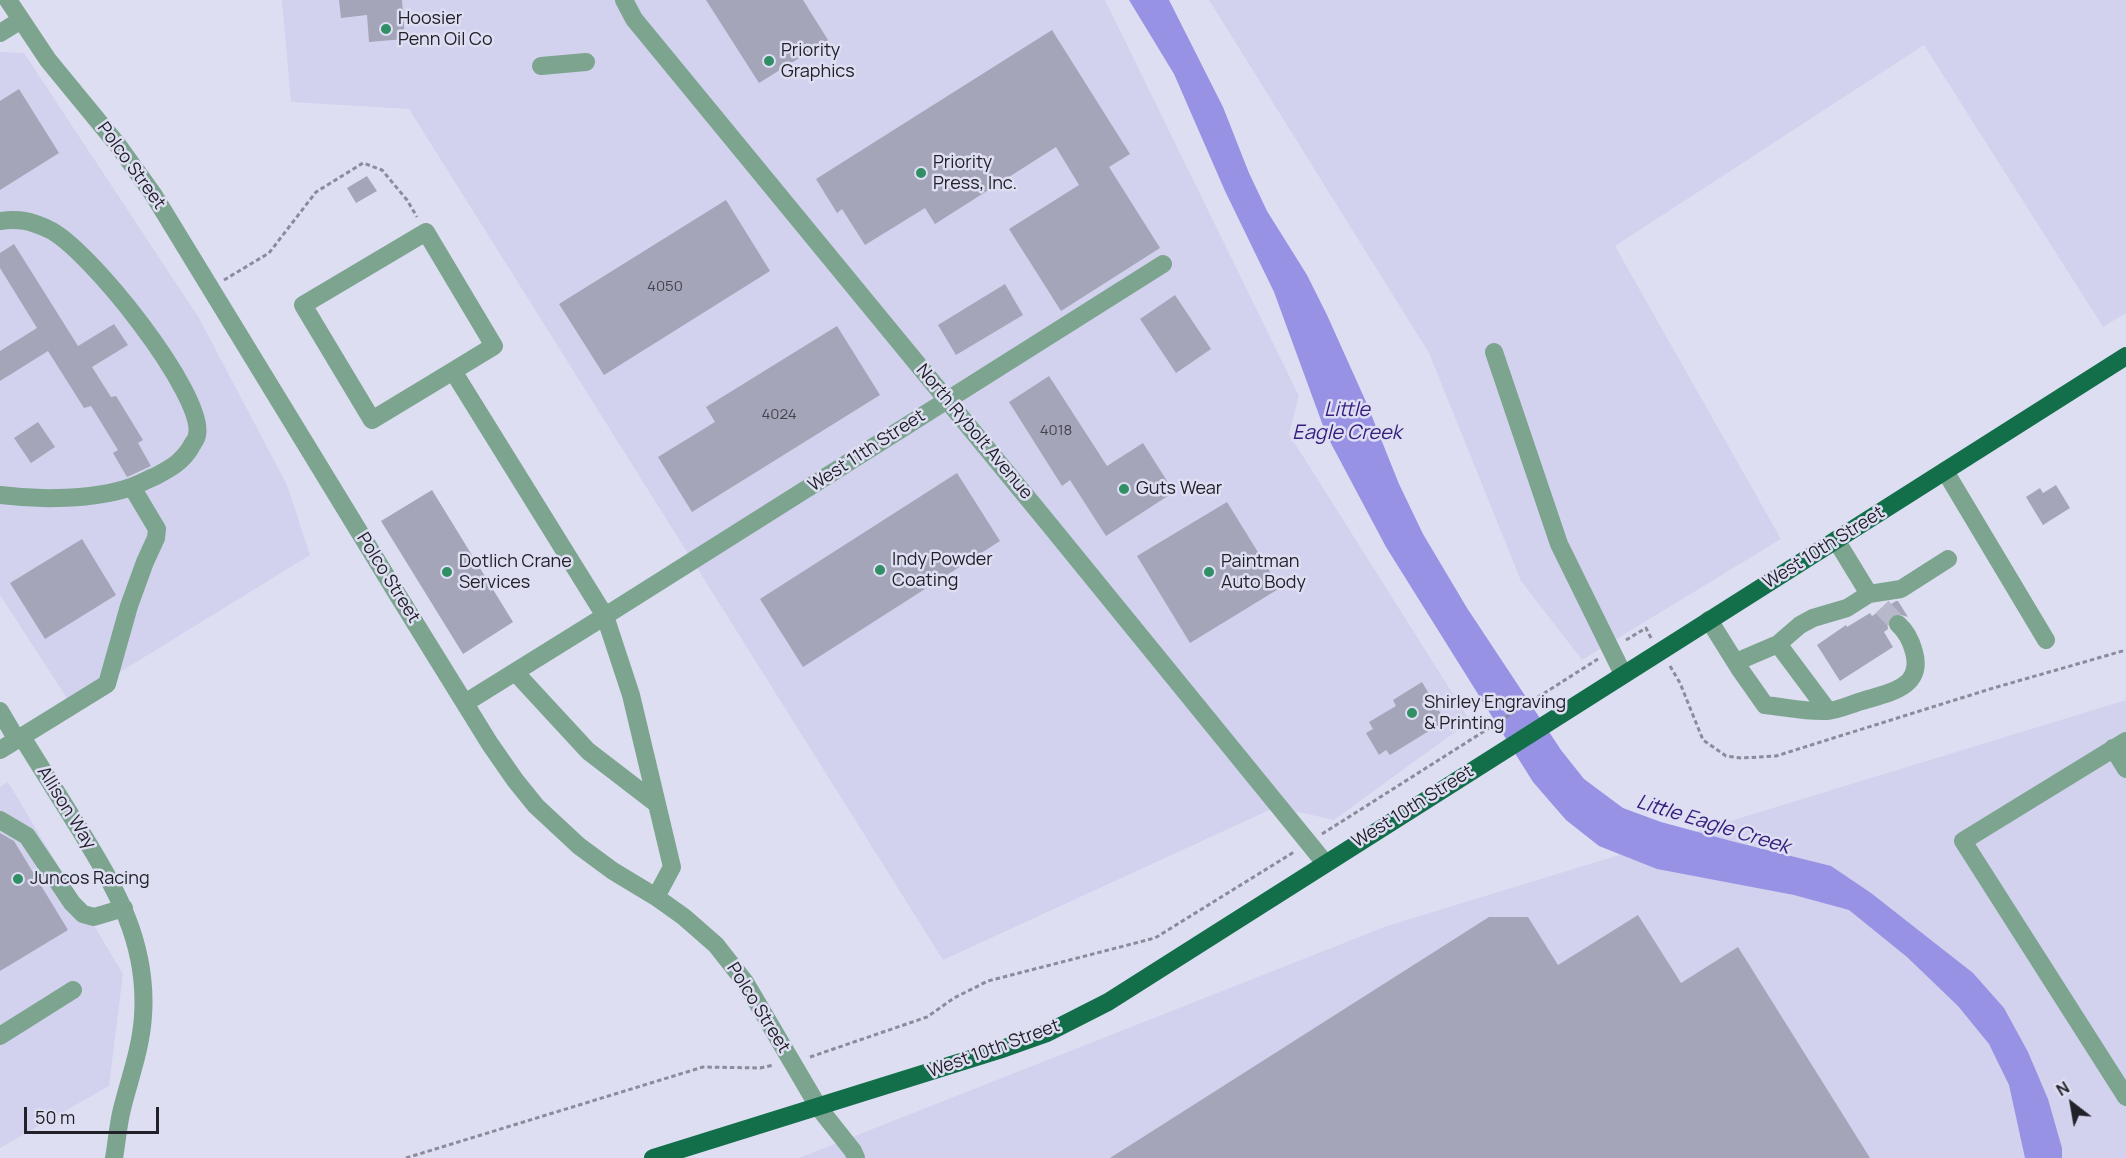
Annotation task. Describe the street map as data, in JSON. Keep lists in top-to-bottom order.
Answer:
{
  "streets": {
    "main road": ["West 10th Street"],
    "street": [
      "Polco Street",
      "North Rybolt Avenue",
      "West 11th Street",
      "Allison Way"
    ]
  },
  "crossings": [
    ["Polco Street", "West 11th Street"],
    ["Polco Street", "West 10th Street"],
    ["North Rybolt Avenue", "West 11th Street"],
    ["North Rybolt Avenue", "West 10th Street"]
  ],
  "water": ["Little Eagle Creek"],
  "places": [
    "Hoosier Penn Oil Co",
    "Priority Graphics",
    "Priority Press, Inc.",
    "Guts Wear",
    "Indy Powder Coating",
    "Dotlich Crane Services",
    "Paintman Auto Body",
    "Shirley Engraving & Printing",
    "Juncos Racing"
  ],
  "house_numbers": ["4050", "4024", "4018"],
  "scale_bar": "50 m",
  "north": "top left"
}
